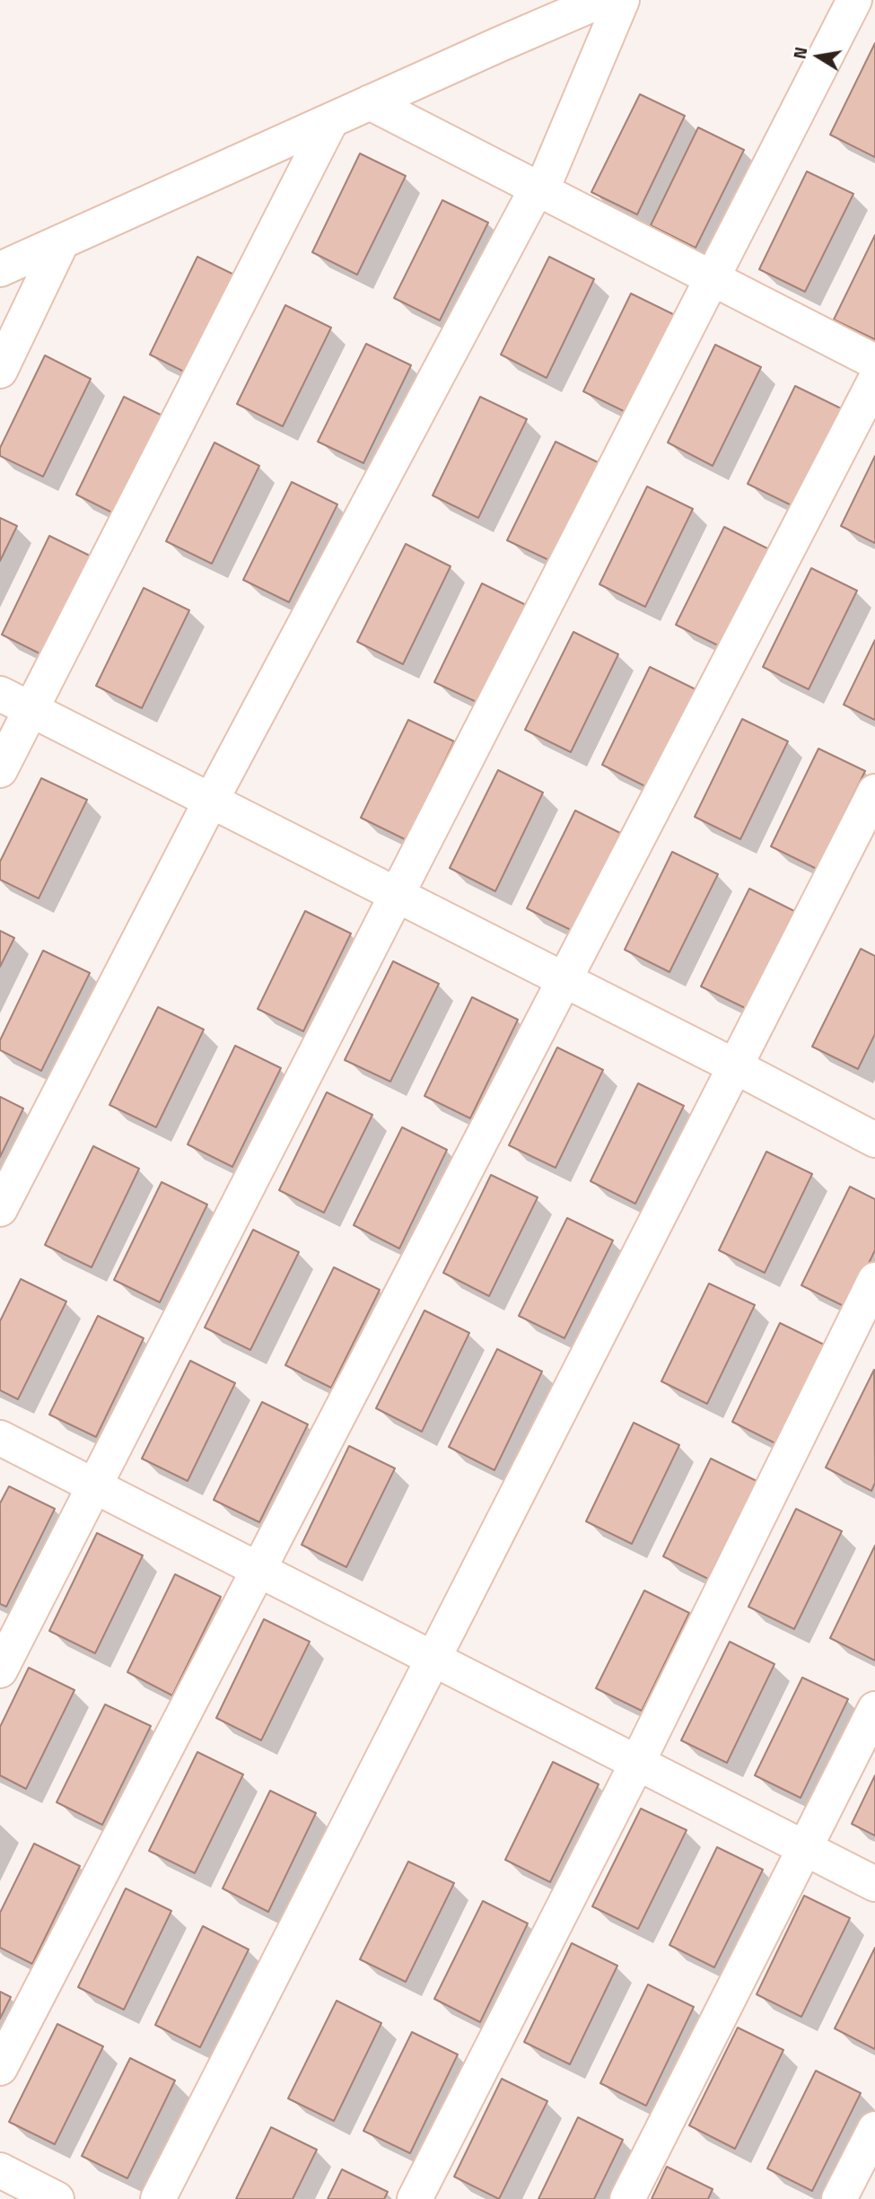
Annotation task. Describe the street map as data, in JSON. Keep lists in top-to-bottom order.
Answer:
{
  "north": "left"
}
